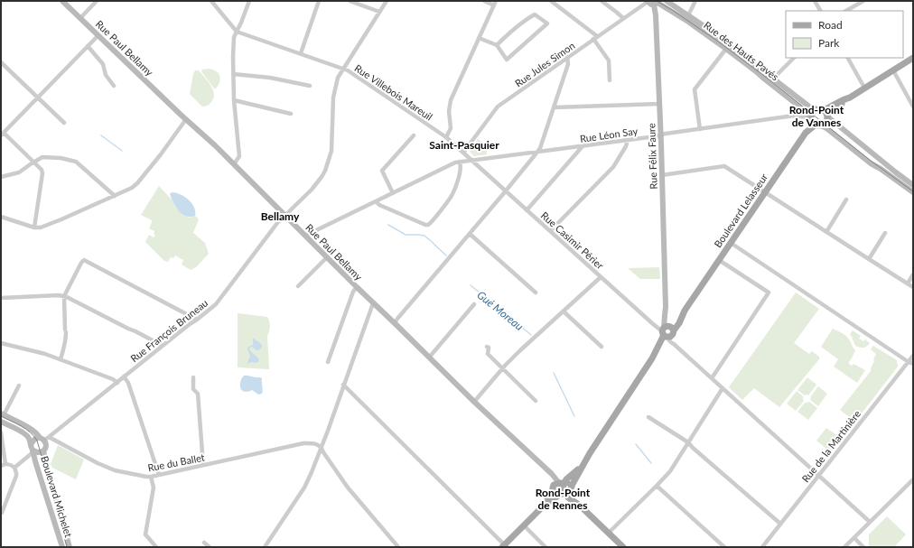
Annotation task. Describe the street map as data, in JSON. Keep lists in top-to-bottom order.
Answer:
{
  "streets": {
    "main road": ["Boulevard Lelasseur"],
    "street": [
      "Rue Paul Bellamy",
      "Rue des Hauts Pavés",
      "Rue Jules Simon",
      "Rue Villebois Mareuil",
      "Rue Léon Say",
      "Rue Félix Faure",
      "Rue Casimir Périer",
      "Rue François Bruneau",
      "Rue de la Martinière",
      "Rue du Ballet",
      "Boulevard Michelet"
    ]
  },
  "crossings": [
    ["Rue Paul Bellamy", "Rue Léon Say"],
    ["Rue Paul Bellamy", "Boulevard Lelasseur"],
    ["Rue Paul Bellamy", "Rue François Bruneau"],
    ["Rue des Hauts Pavés", "Rue Jules Simon"],
    ["Rue des Hauts Pavés", "Rue Léon Say"],
    ["Rue des Hauts Pavés", "Rue Félix Faure"],
    ["Rue des Hauts Pavés", "Boulevard Lelasseur"],
    ["Rue Jules Simon", "Rue Villebois Mareuil"],
    ["Rue Villebois Mareuil", "Rue Léon Say"],
    ["Rue Villebois Mareuil", "Rue Casimir Périer"],
    ["Rue Villebois Mareuil", "Rue François Bruneau"],
    ["Rue Léon Say", "Rue Félix Faure"],
    ["Rue Léon Say", "Boulevard Lelasseur"],
    ["Rue Léon Say", "Rue Casimir Périer"],
    ["Rue Félix Faure", "Boulevard Lelasseur"],
    ["Rue Félix Faure", "Rue Casimir Périer"],
    ["Boulevard Lelasseur", "Rue Casimir Périer"],
    ["Rue Casimir Périer", "Rue de la Martinière"],
    ["Rue François Bruneau", "Rue du Ballet"],
    ["Rue François Bruneau", "Boulevard Michelet"],
    ["Rue du Ballet", "Boulevard Michelet"]
  ],
  "districts": [
    "Rond-Point de Vannes",
    "Saint-Pasquier",
    "Bellamy",
    "Rond-Point de Rennes"
  ],
  "water": ["Gué Moreau"],
  "legend": ["Road", "Park"]
}
